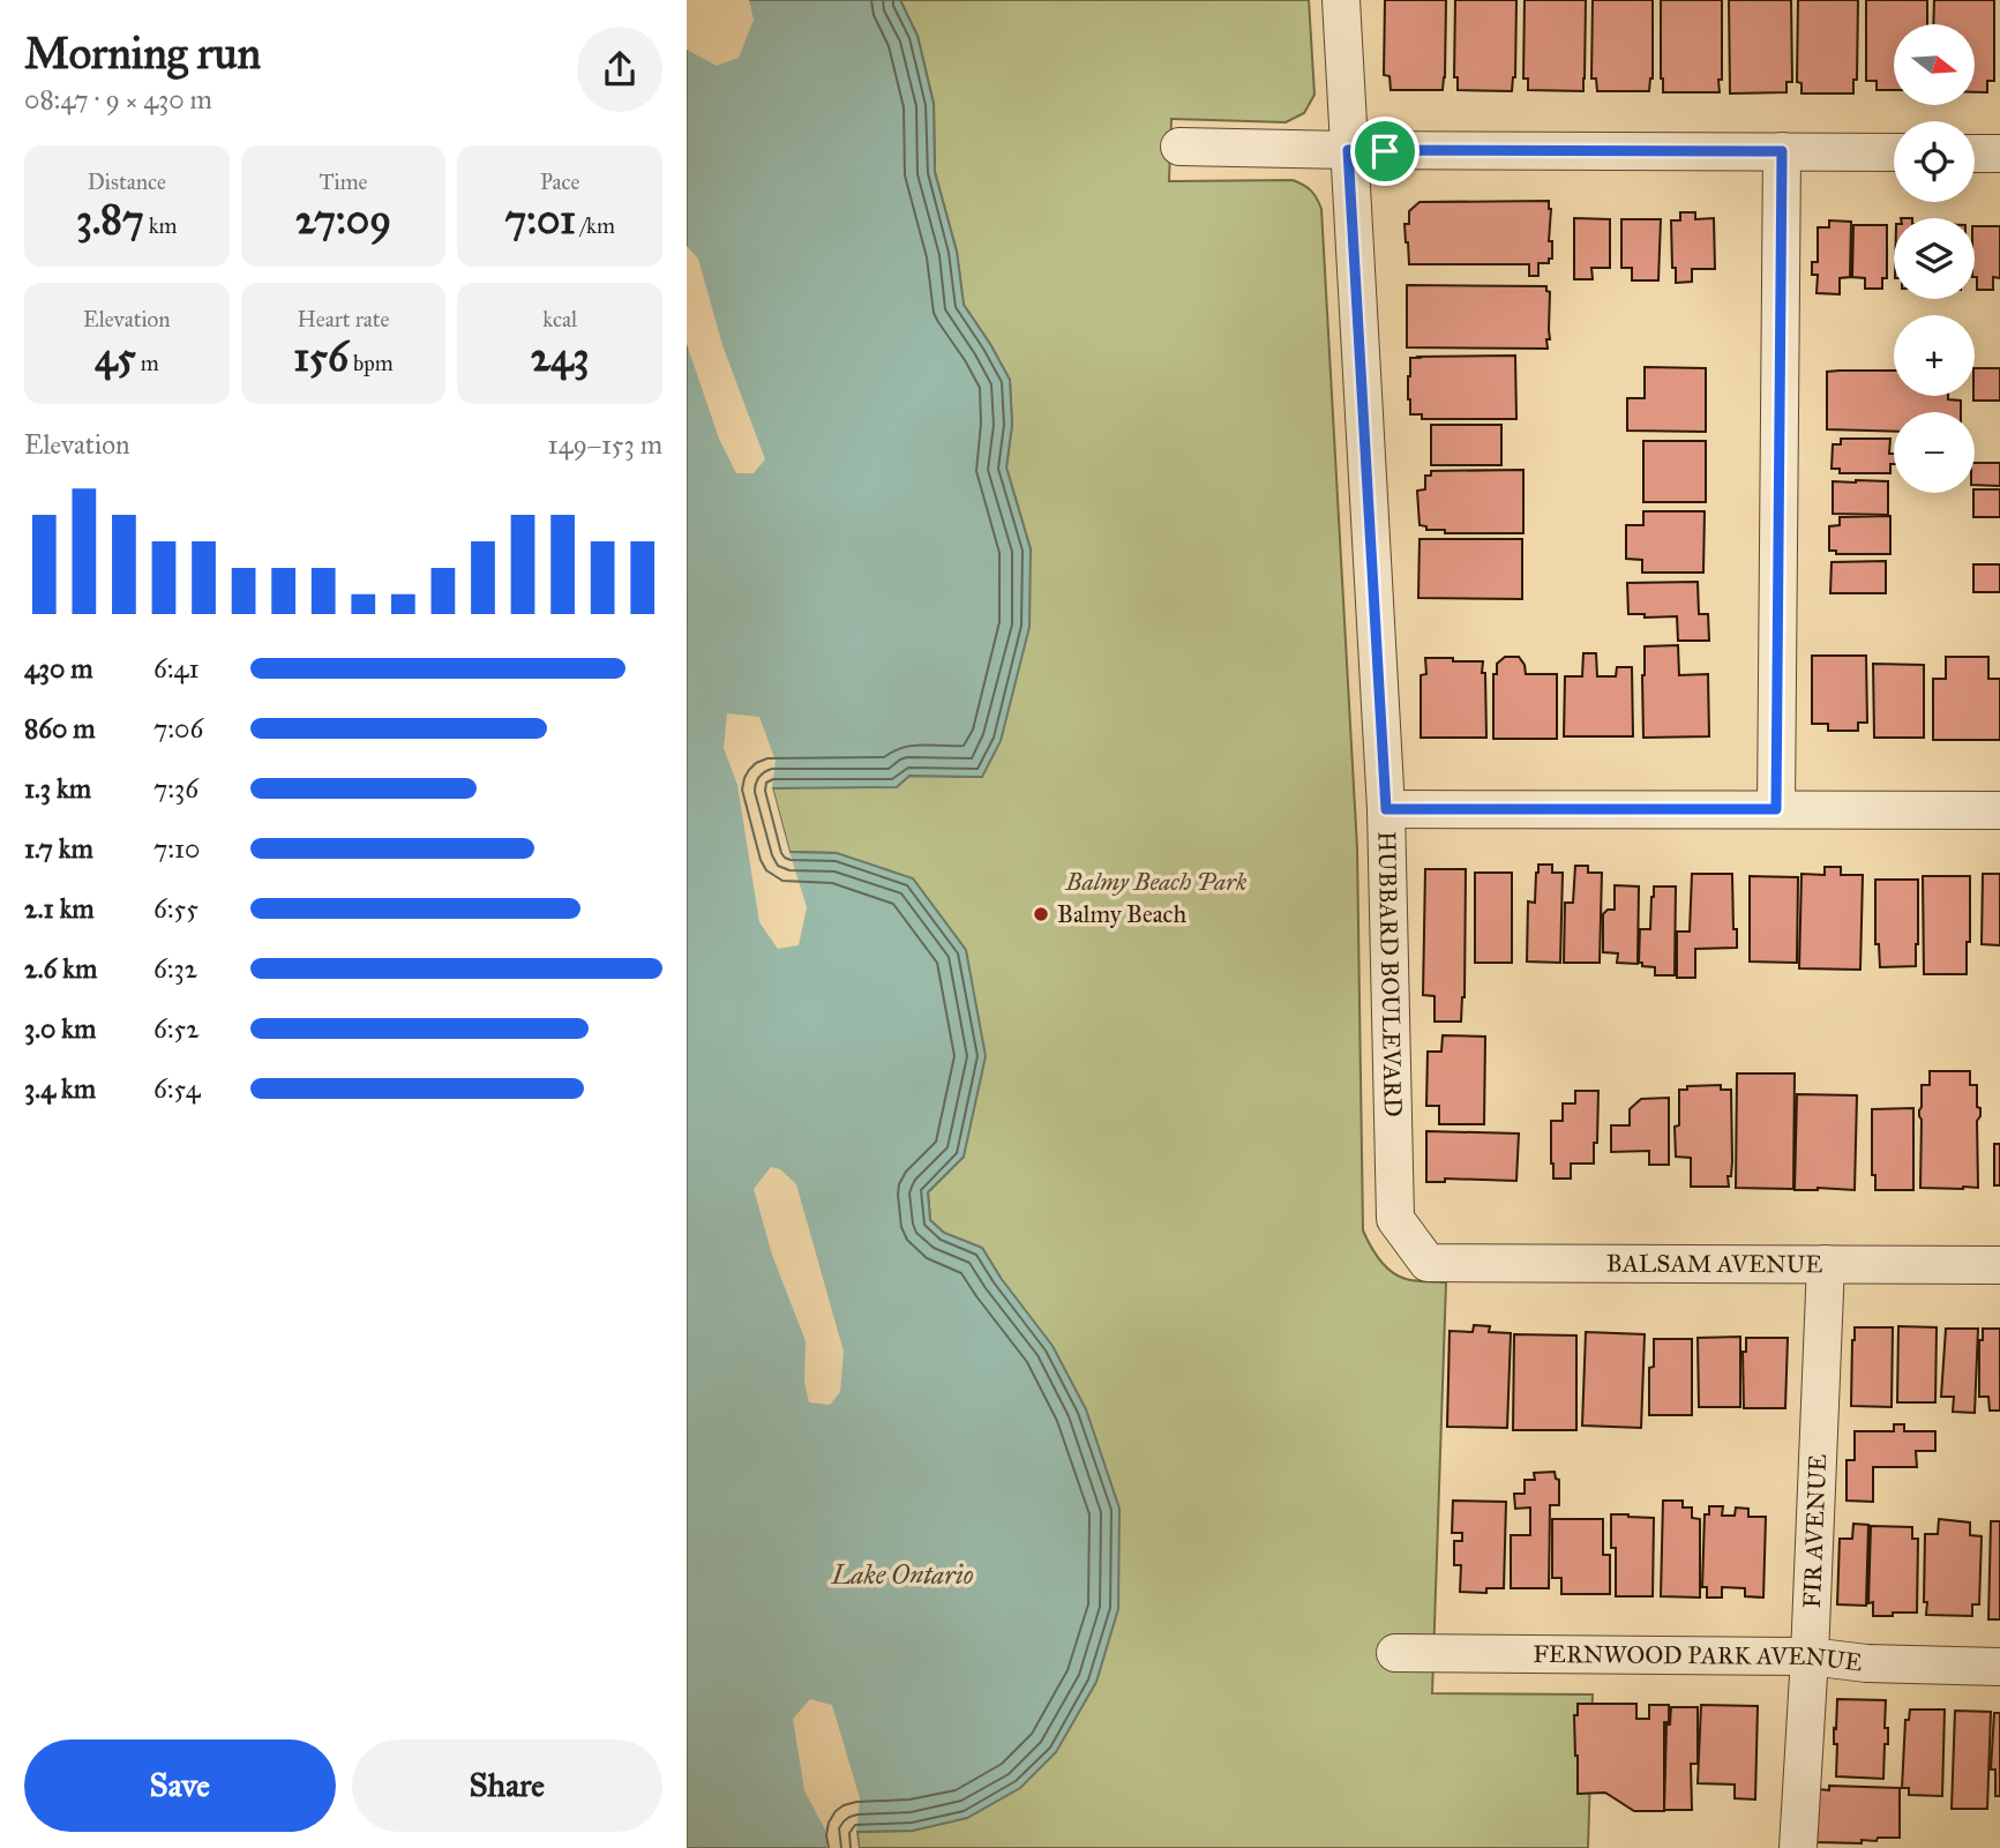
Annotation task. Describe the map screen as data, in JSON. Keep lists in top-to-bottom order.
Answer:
{
  "streets": {
    "street": [
      "HUBBARD BOULEVARD",
      "BALSAM AVENUE",
      "FIR AVENUE",
      "FERNWOOD PARK AVENUE"
    ]
  },
  "crossings": [
    ["HUBBARD BOULEVARD", "BALSAM AVENUE"],
    ["BALSAM AVENUE", "FIR AVENUE"],
    ["FIR AVENUE", "FERNWOOD PARK AVENUE"]
  ],
  "water": ["Lake Ontario"],
  "parks": ["Balmy Beach Park"],
  "places": ["Balmy Beach"],
  "north": "right",
  "page": {
    "heading": ["Morning run", "08:47 · 9 × 430 m"],
    "map_buttons": ["+", "−"],
    "stats": [
      ["Distance", "3.87 km"],
      ["Time", "27:09"],
      ["Pace", "7:01 /km"],
      ["Elevation", "45 m"],
      ["Heart rate", "156 bpm"],
      ["kcal", "243"]
    ],
    "chart": ["Elevation", "149–153 m"],
    "list": [
      {
        "name": "430 m",
        "note": "6:41"
      },
      {
        "name": "860 m",
        "note": "7:06"
      },
      {
        "name": "1.3 km",
        "note": "7:36"
      },
      {
        "name": "1.7 km",
        "note": "7:10"
      },
      {
        "name": "2.1 km",
        "note": "6:55"
      },
      {
        "name": "2.6 km",
        "note": "6:32"
      },
      {
        "name": "3.0 km",
        "note": "6:52"
      },
      {
        "name": "3.4 km",
        "note": "6:54"
      }
    ],
    "buttons": ["Save", "Share"]
  }
}
